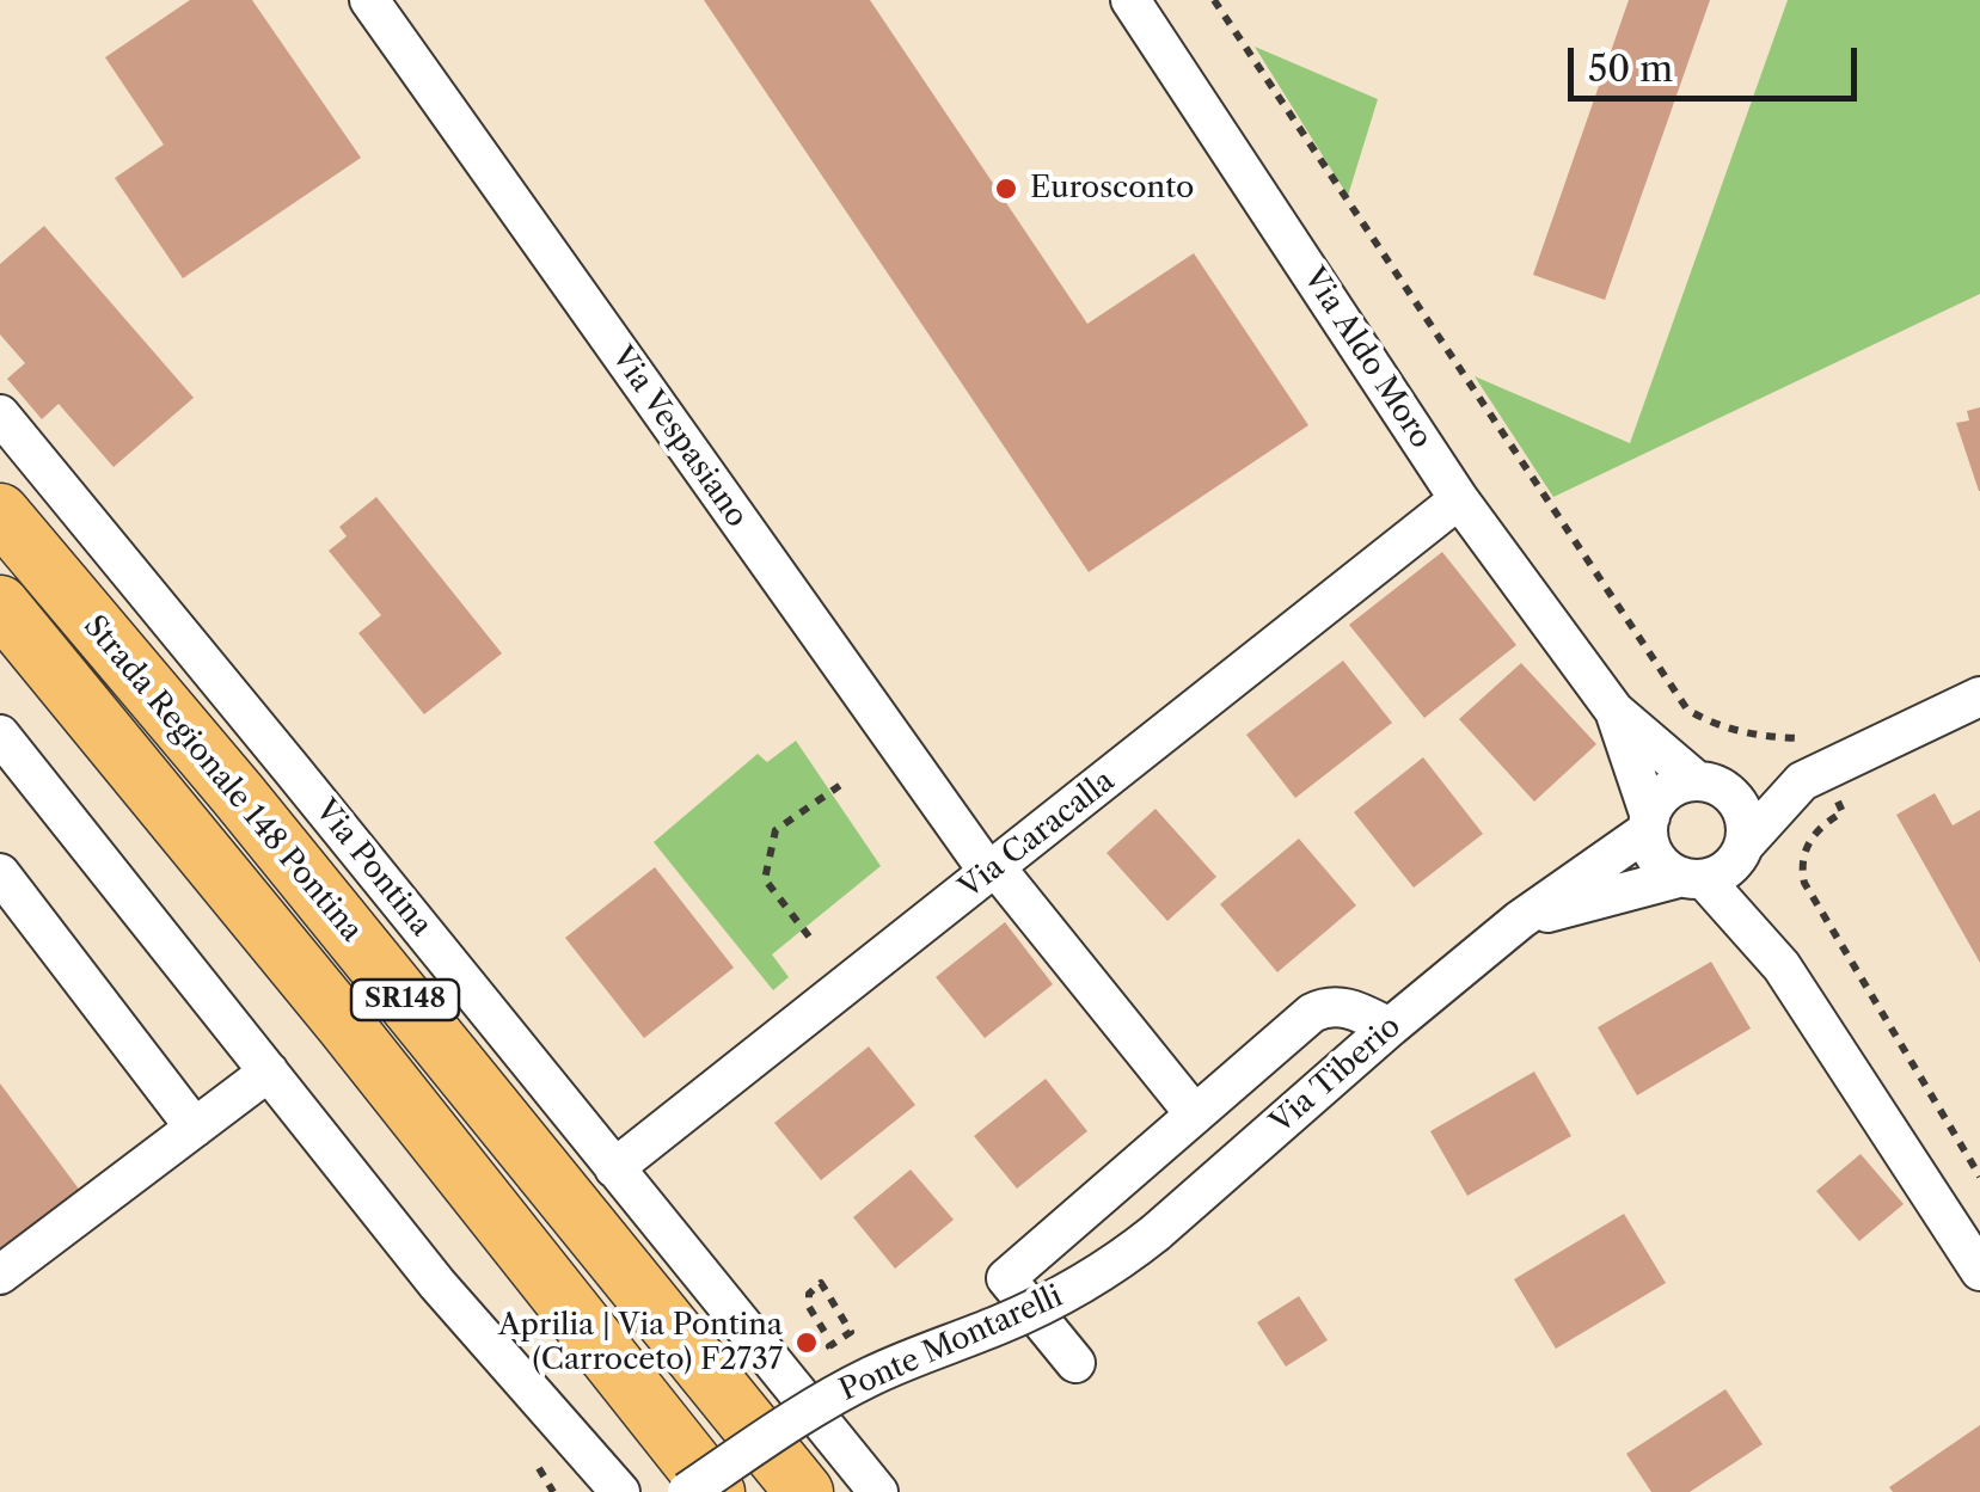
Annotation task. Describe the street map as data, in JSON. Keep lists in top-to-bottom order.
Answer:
{
  "streets": {
    "highway": ["Strada Regionale 148 Pontina", "SR148"],
    "street": [
      "Via Aldo Moro",
      "Via Vespasiano",
      "Via Caracalla",
      "Via Pontina",
      "Via Tiberio",
      "Ponte Montarelli"
    ]
  },
  "crossings": [
    ["Via Aldo Moro", "Via Caracalla"],
    ["Via Aldo Moro", "Via Tiberio"],
    ["Via Vespasiano", "Via Caracalla"],
    ["Via Caracalla", "Via Pontina"],
    ["Via Tiberio", "Ponte Montarelli"]
  ],
  "places": ["Eurosconto", "Aprilia | Via Pontina (Carroceto) F2737"],
  "scale_bar": "50 m"
}
